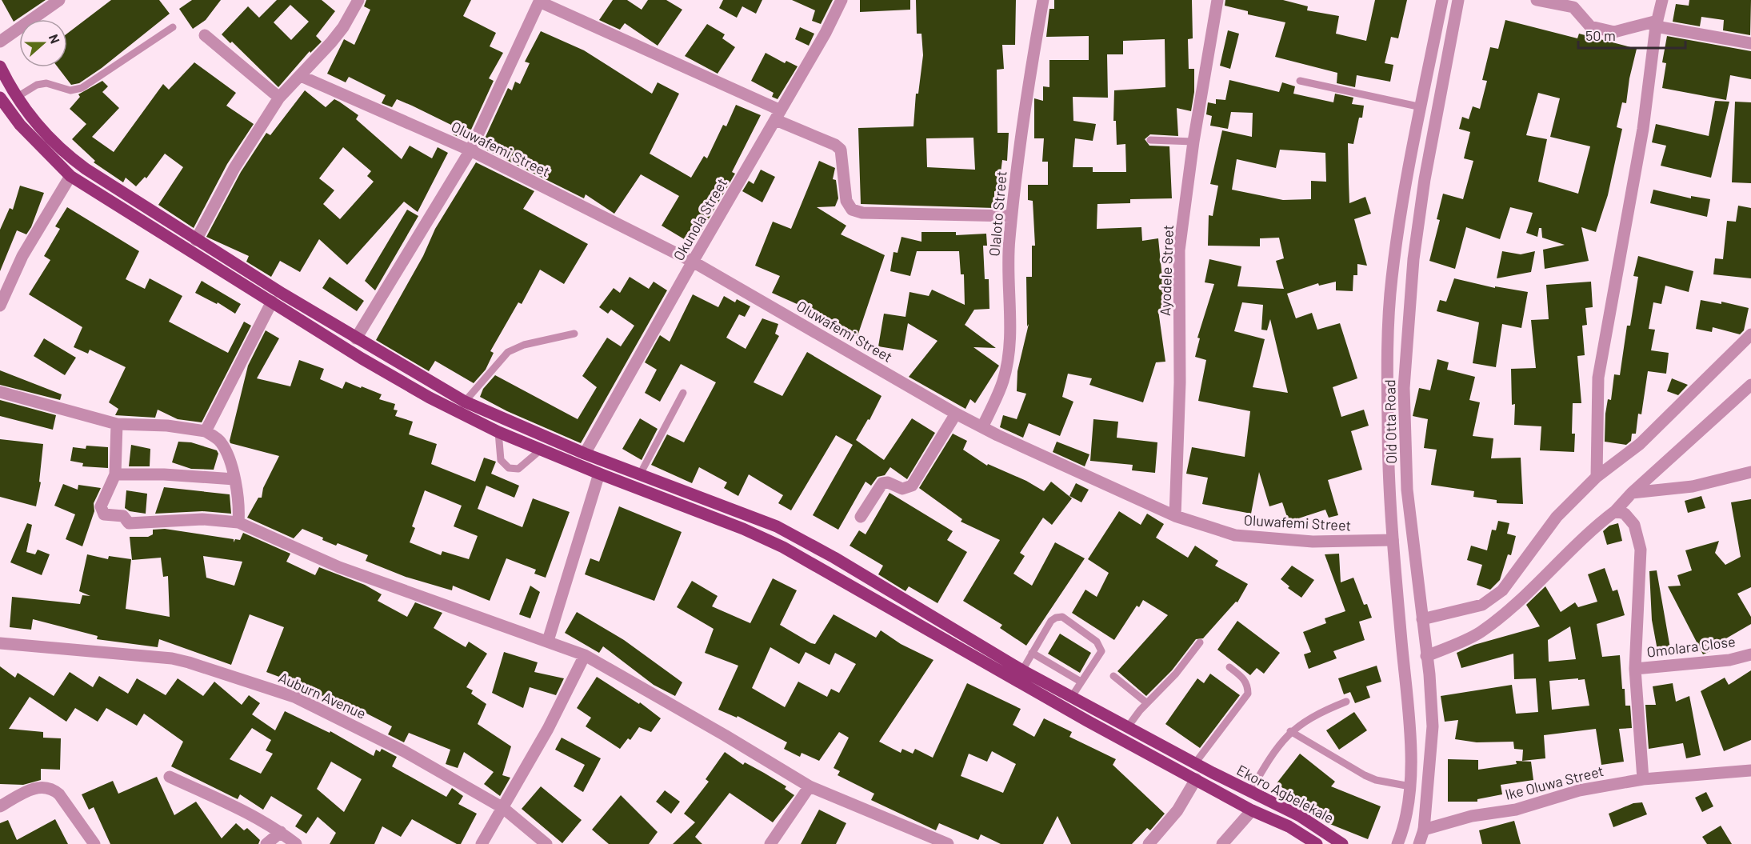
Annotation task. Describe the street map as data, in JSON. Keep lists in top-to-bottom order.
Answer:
{
  "streets": {
    "main road": ["Ekoro Agbelekale"],
    "street": [
      "Oluwafemi Street",
      "Olaloto Street",
      "Okunola Street",
      "Ayodele Street",
      "Old Otta Road",
      "Omolara Close",
      "Auburn Avenue",
      "Ike Oluwa Street"
    ]
  },
  "crossings": [
    ["Oluwafemi Street", "Olaloto Street"],
    ["Oluwafemi Street", "Okunola Street"],
    ["Oluwafemi Street", "Ayodele Street"],
    ["Oluwafemi Street", "Old Otta Road"],
    ["Okunola Street", "Ekoro Agbelekale"],
    ["Old Otta Road", "Ike Oluwa Street"]
  ],
  "scale_bar": "50 m",
  "north": "right"
}
